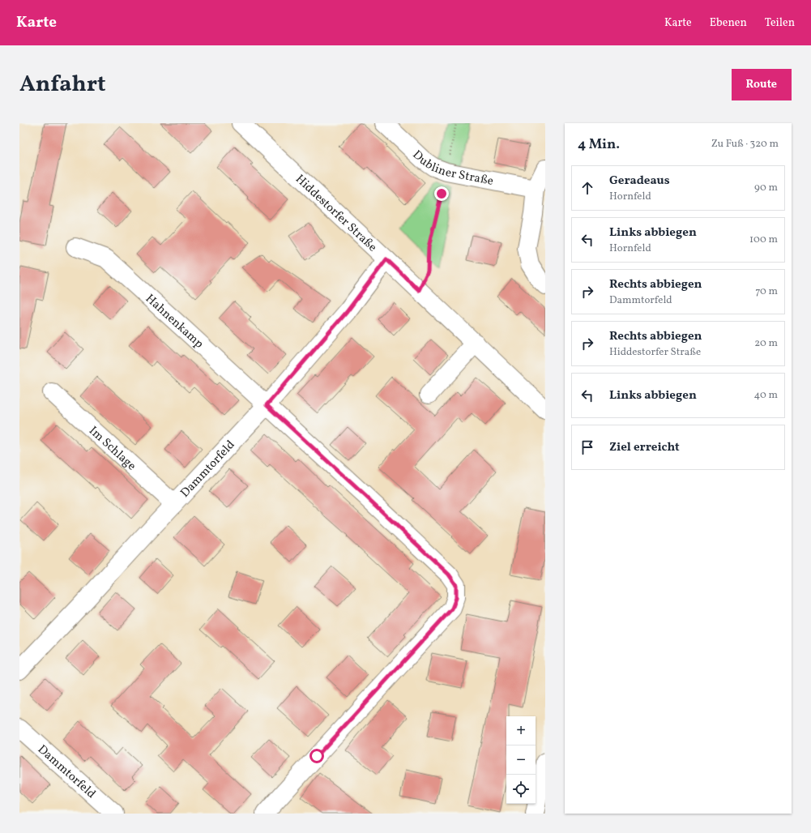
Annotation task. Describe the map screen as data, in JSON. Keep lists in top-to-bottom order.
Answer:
{
  "streets": {
    "street": [
      "Dubliner Straße",
      "Hiddestorfer Straße",
      "Hahnenkamp",
      "Im Schlage",
      "Dammtorfeld"
    ]
  },
  "crossings": [
    ["Hiddestorfer Straße", "Dammtorfeld"],
    ["Hahnenkamp", "Dammtorfeld"],
    ["Im Schlage", "Dammtorfeld"]
  ],
  "page": {
    "header": "Karte",
    "nav": ["Karte", "Ebenen", "Teilen"],
    "title": "Anfahrt",
    "buttons": "Route",
    "heading": ["4 Min.", "Zu Fuß · 320 m"],
    "list": [
      ["Geradeaus", "Hornfeld", "90 m"],
      ["Links abbiegen", "Hornfeld", "100 m"],
      ["Rechts abbiegen", "Dammtorfeld", "70 m"],
      ["Rechts abbiegen", "Hiddestorfer Straße", "20 m"],
      ["Links abbiegen", "40 m"],
      "Ziel erreicht"
    ],
    "map_buttons": ["+", "−"]
  }
}
